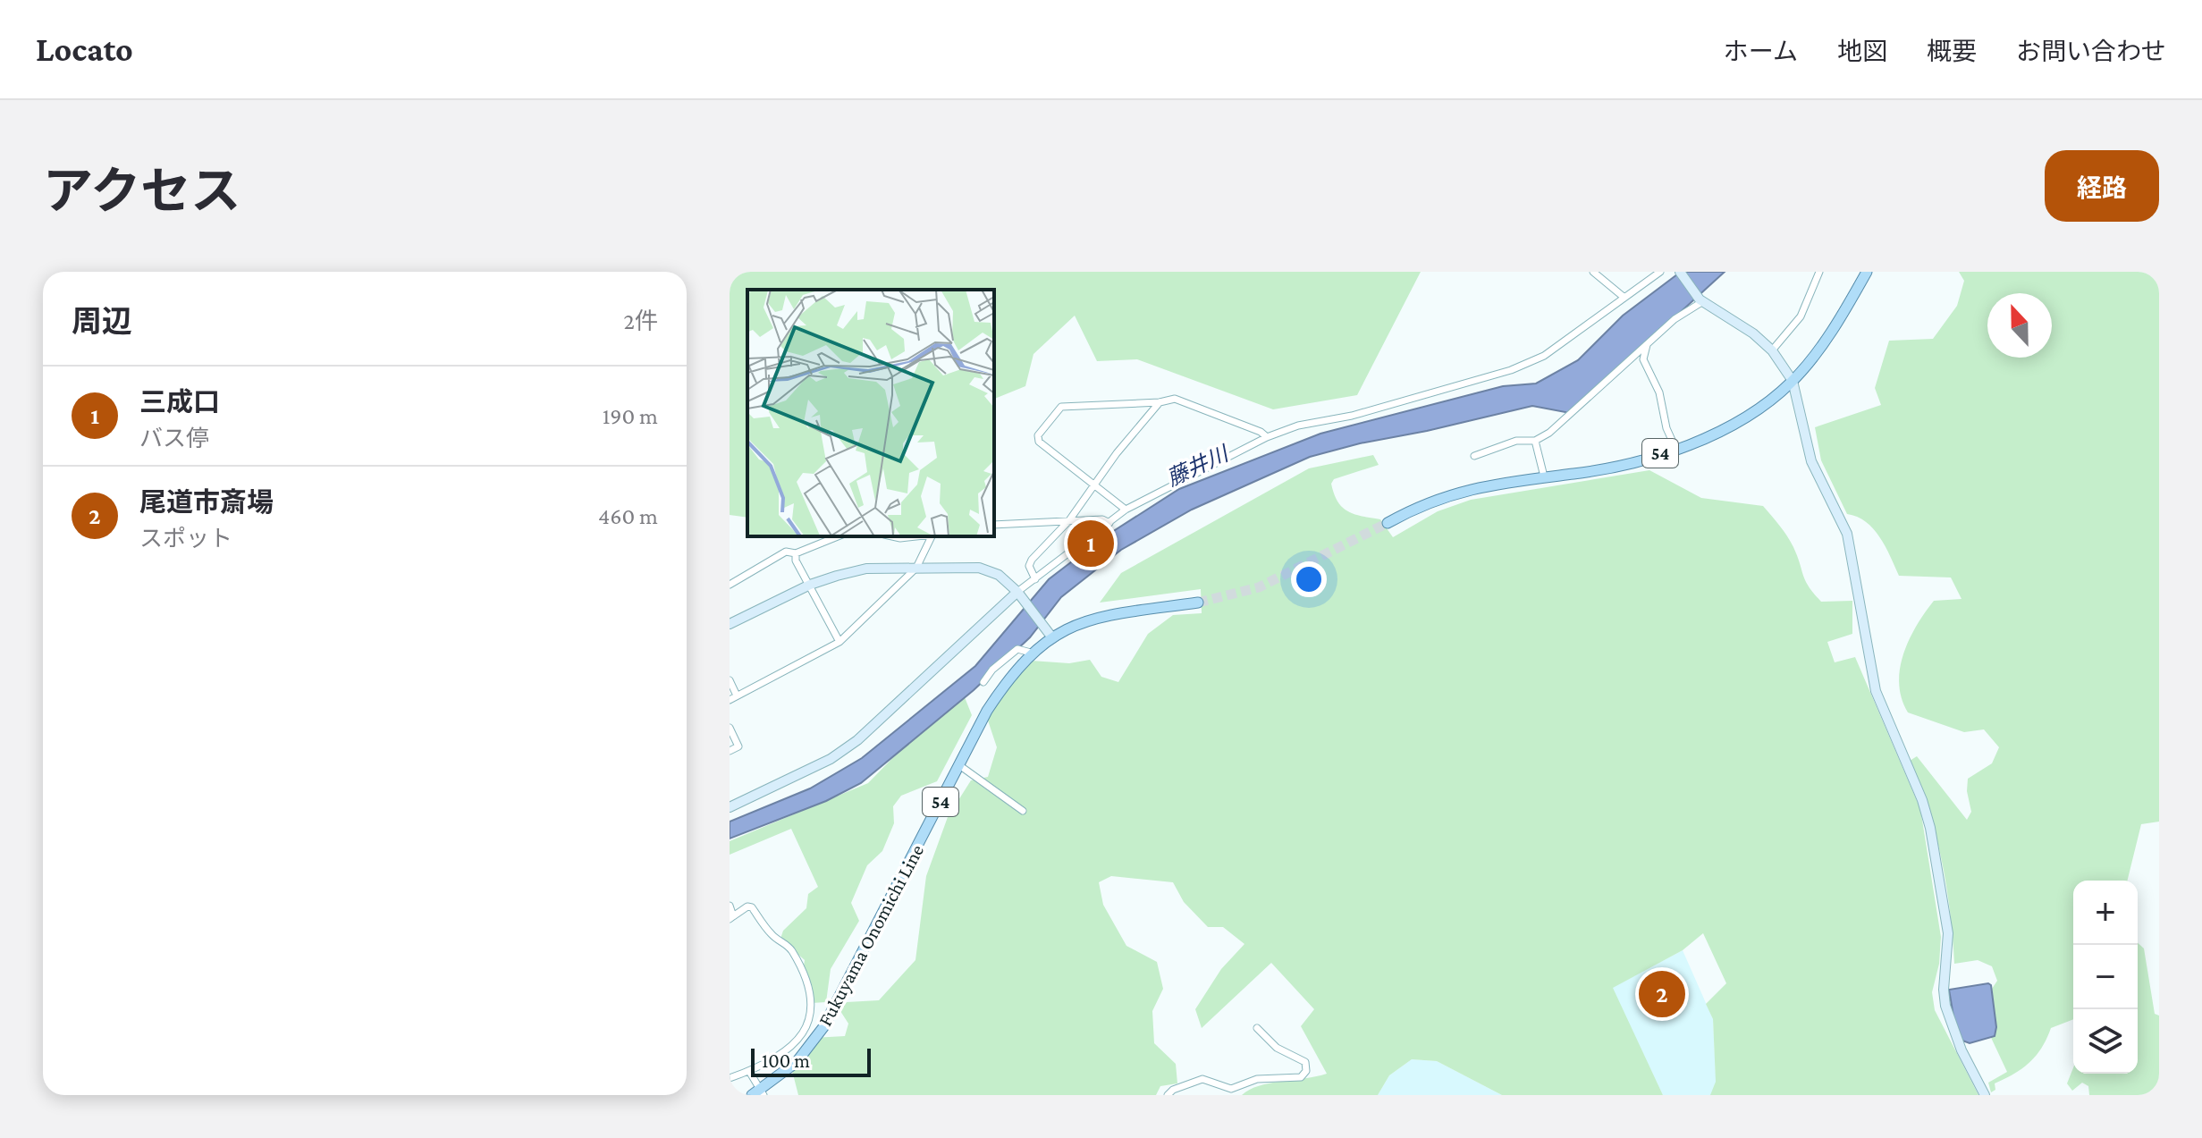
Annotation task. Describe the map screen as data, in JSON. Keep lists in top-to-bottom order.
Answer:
{
  "streets": {
    "main road": ["54", "Fukuyama Onomichi Line"]
  },
  "water": ["藤井川"],
  "scale_bar": "100 m",
  "north": "top",
  "page": {
    "header": "Locato",
    "nav": [
      "ホーム",
      "地図",
      "概要",
      "お問い合わせ"
    ],
    "title": "アクセス",
    "buttons": "経路",
    "heading": ["周辺", "2件"],
    "list": [
      {
        "mark": "1",
        "name": "三成口",
        "note": "バス停",
        "value": "190 m"
      },
      {
        "mark": "2",
        "name": "尾道市斎場",
        "note": "スポット",
        "value": "460 m"
      }
    ],
    "pins": ["1", "2"],
    "map_buttons": ["+", "−"],
    "scale": "100 m"
  }
}
